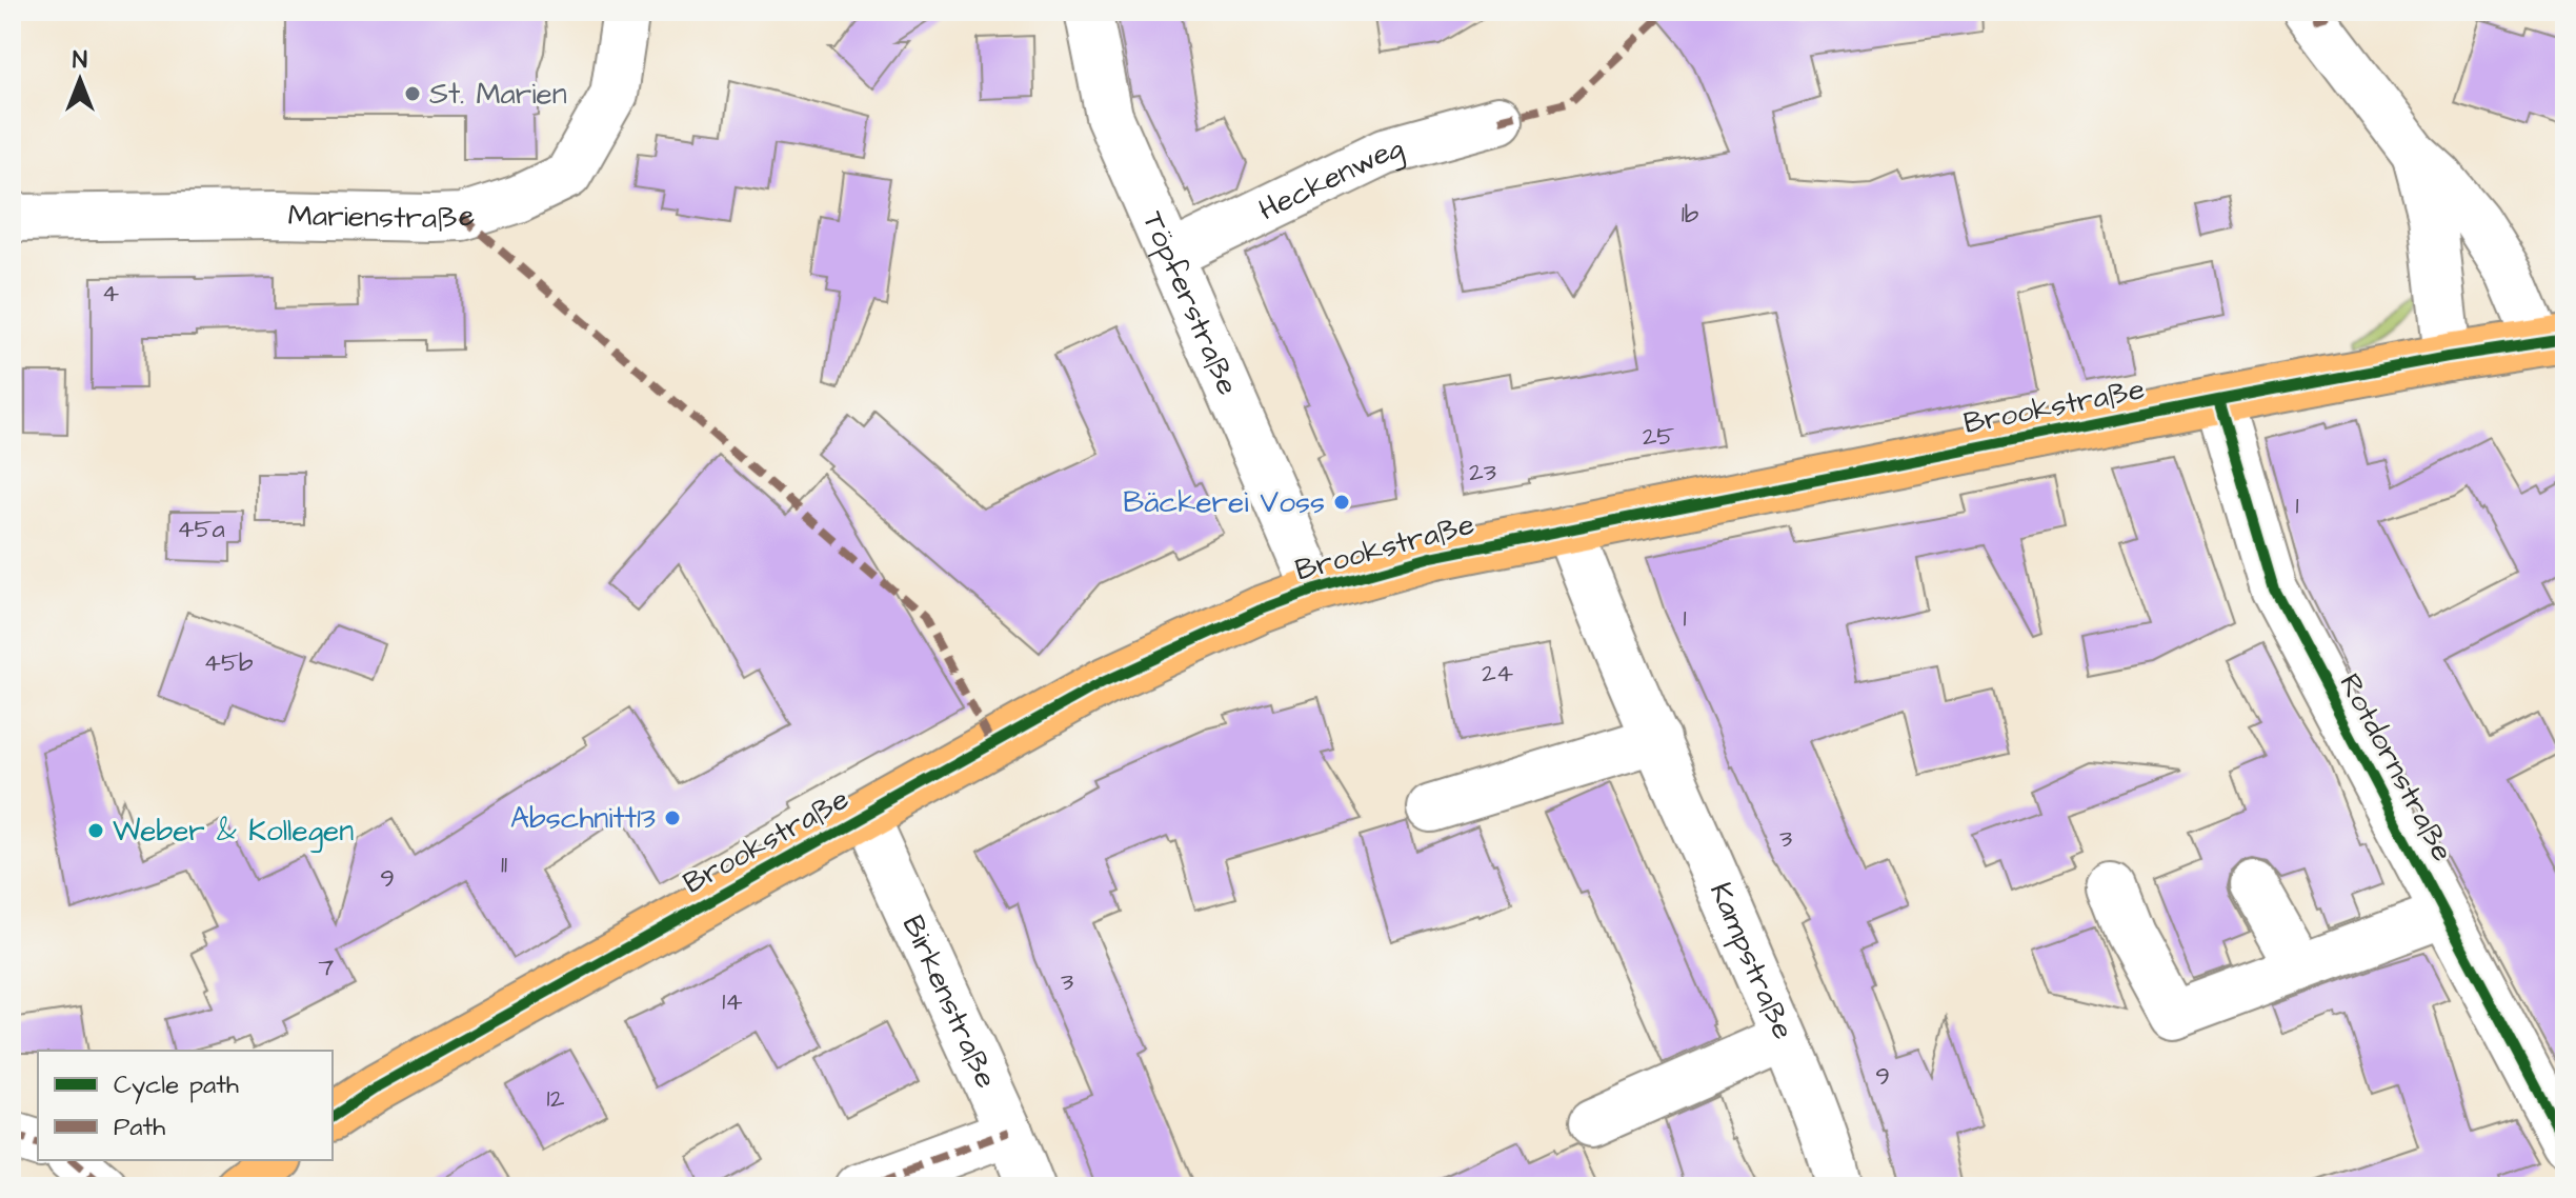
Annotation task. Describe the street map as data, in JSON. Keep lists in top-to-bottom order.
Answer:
{
  "streets": {
    "main road": ["Brookstraße"],
    "street": [
      "Heckenweg",
      "Marienstraße",
      "Töpferstraße",
      "Rotdornstraße",
      "Kampstraße",
      "Birkenstraße"
    ]
  },
  "crossings": [
    ["Heckenweg", "Töpferstraße"],
    ["Töpferstraße", "Brookstraße"],
    ["Brookstraße", "Rotdornstraße"],
    ["Brookstraße", "Kampstraße"],
    ["Brookstraße", "Birkenstraße"]
  ],
  "places": [
    "St. Marien",
    "Bäckerei Voss",
    "Abschnitt13",
    "Weber & Kollegen"
  ],
  "house_numbers": [
    "1b",
    "4",
    "25",
    "23",
    "1",
    "45a",
    "1",
    "45b",
    "24",
    "3",
    "11",
    "9",
    "7",
    "3",
    "14",
    "9",
    "12"
  ],
  "legend": ["Cycle path", "Path"],
  "north": "top"
}
